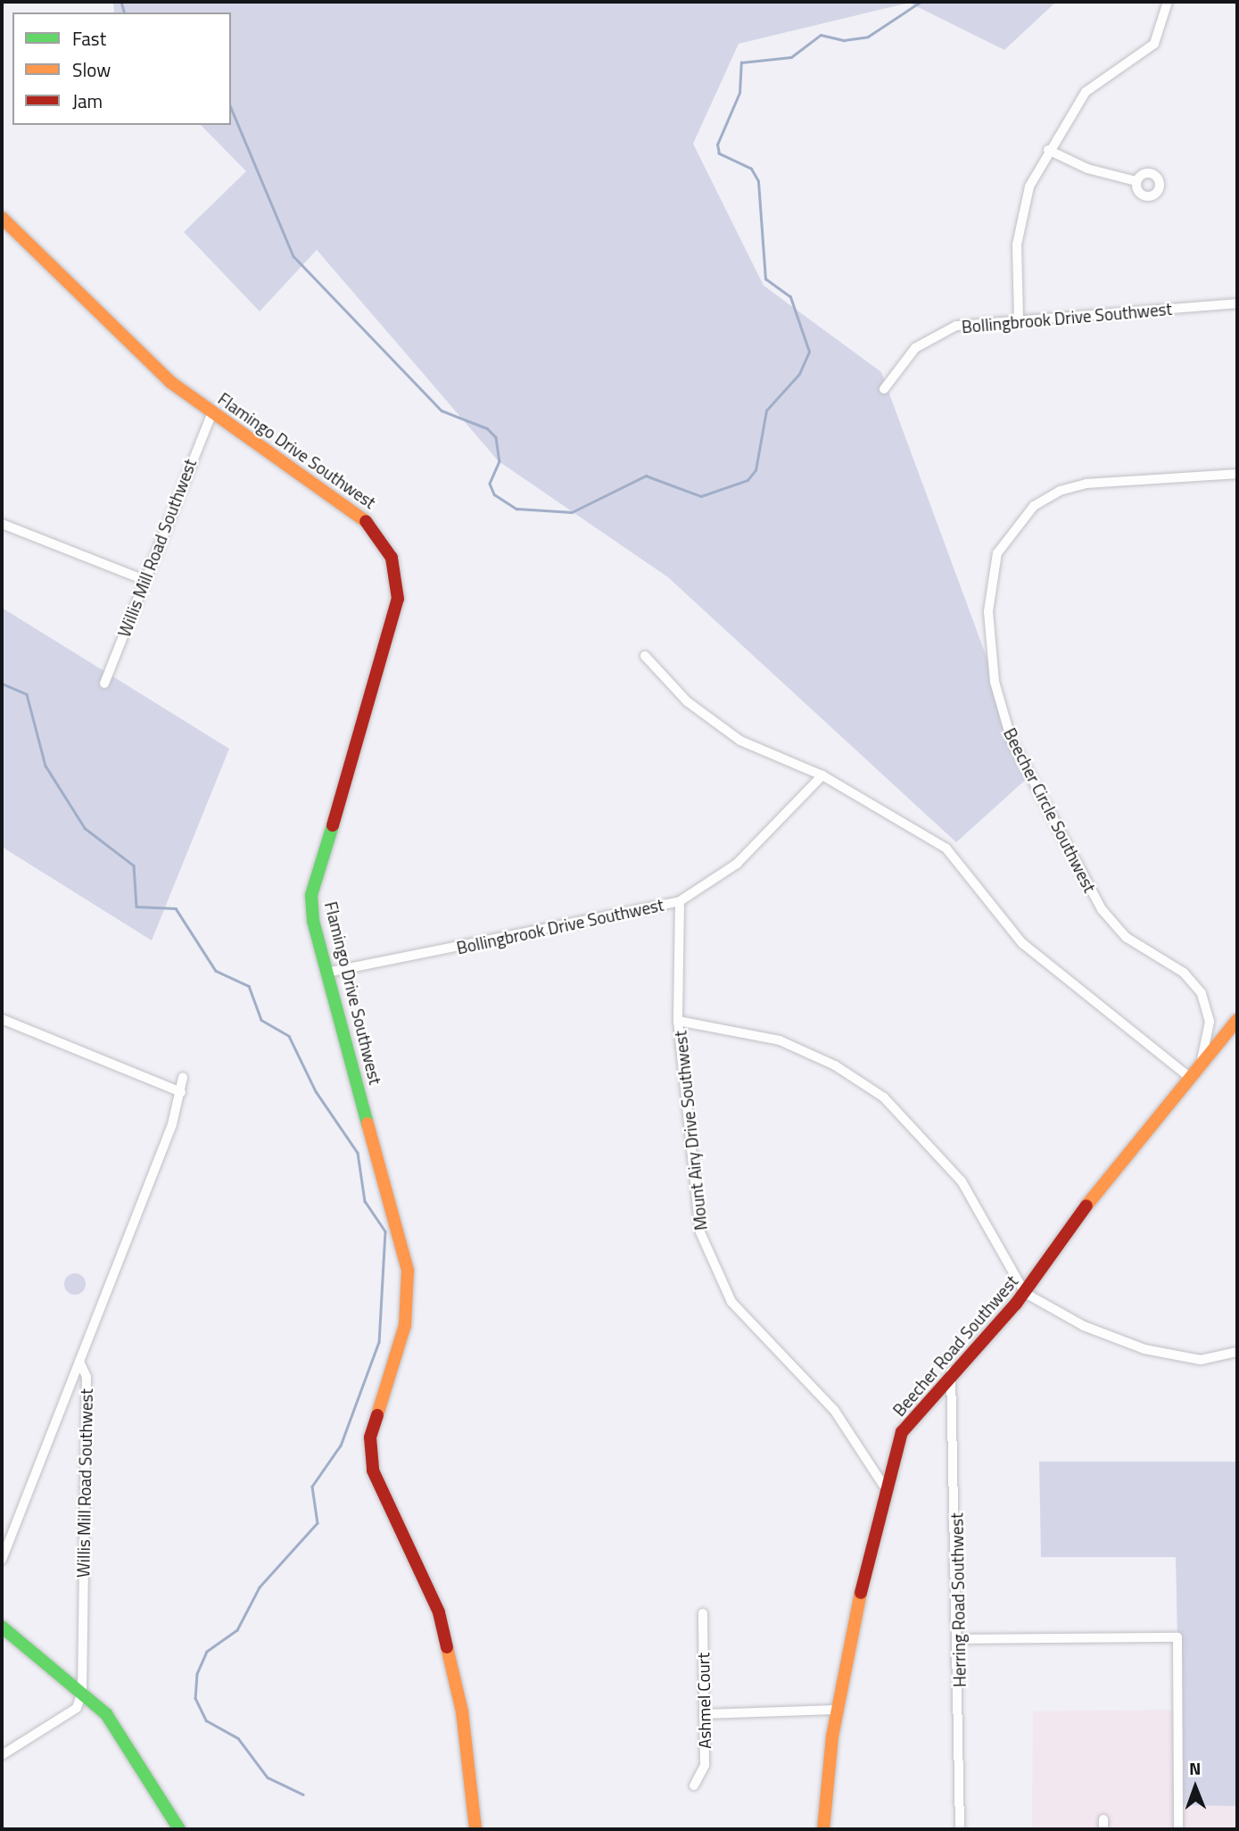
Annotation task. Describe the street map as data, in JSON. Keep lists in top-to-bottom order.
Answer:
{
  "streets": {
    "street": [
      "Bollingbrook Drive Southwest",
      "Flamingo Drive Southwest",
      "Willis Mill Road Southwest",
      "Beecher Circle Southwest",
      "Mount Airy Drive Southwest",
      "Beecher Road Southwest",
      "Herring Road Southwest",
      "Ashmel Court"
    ]
  },
  "crossings": [
    ["Bollingbrook Drive Southwest", "Flamingo Drive Southwest"],
    ["Bollingbrook Drive Southwest", "Mount Airy Drive Southwest"],
    ["Flamingo Drive Southwest", "Willis Mill Road Southwest"],
    ["Beecher Circle Southwest", "Beecher Road Southwest"],
    ["Mount Airy Drive Southwest", "Beecher Road Southwest"],
    ["Beecher Road Southwest", "Herring Road Southwest"]
  ],
  "legend": ["Fast", "Slow", "Jam"],
  "north": "top"
}
